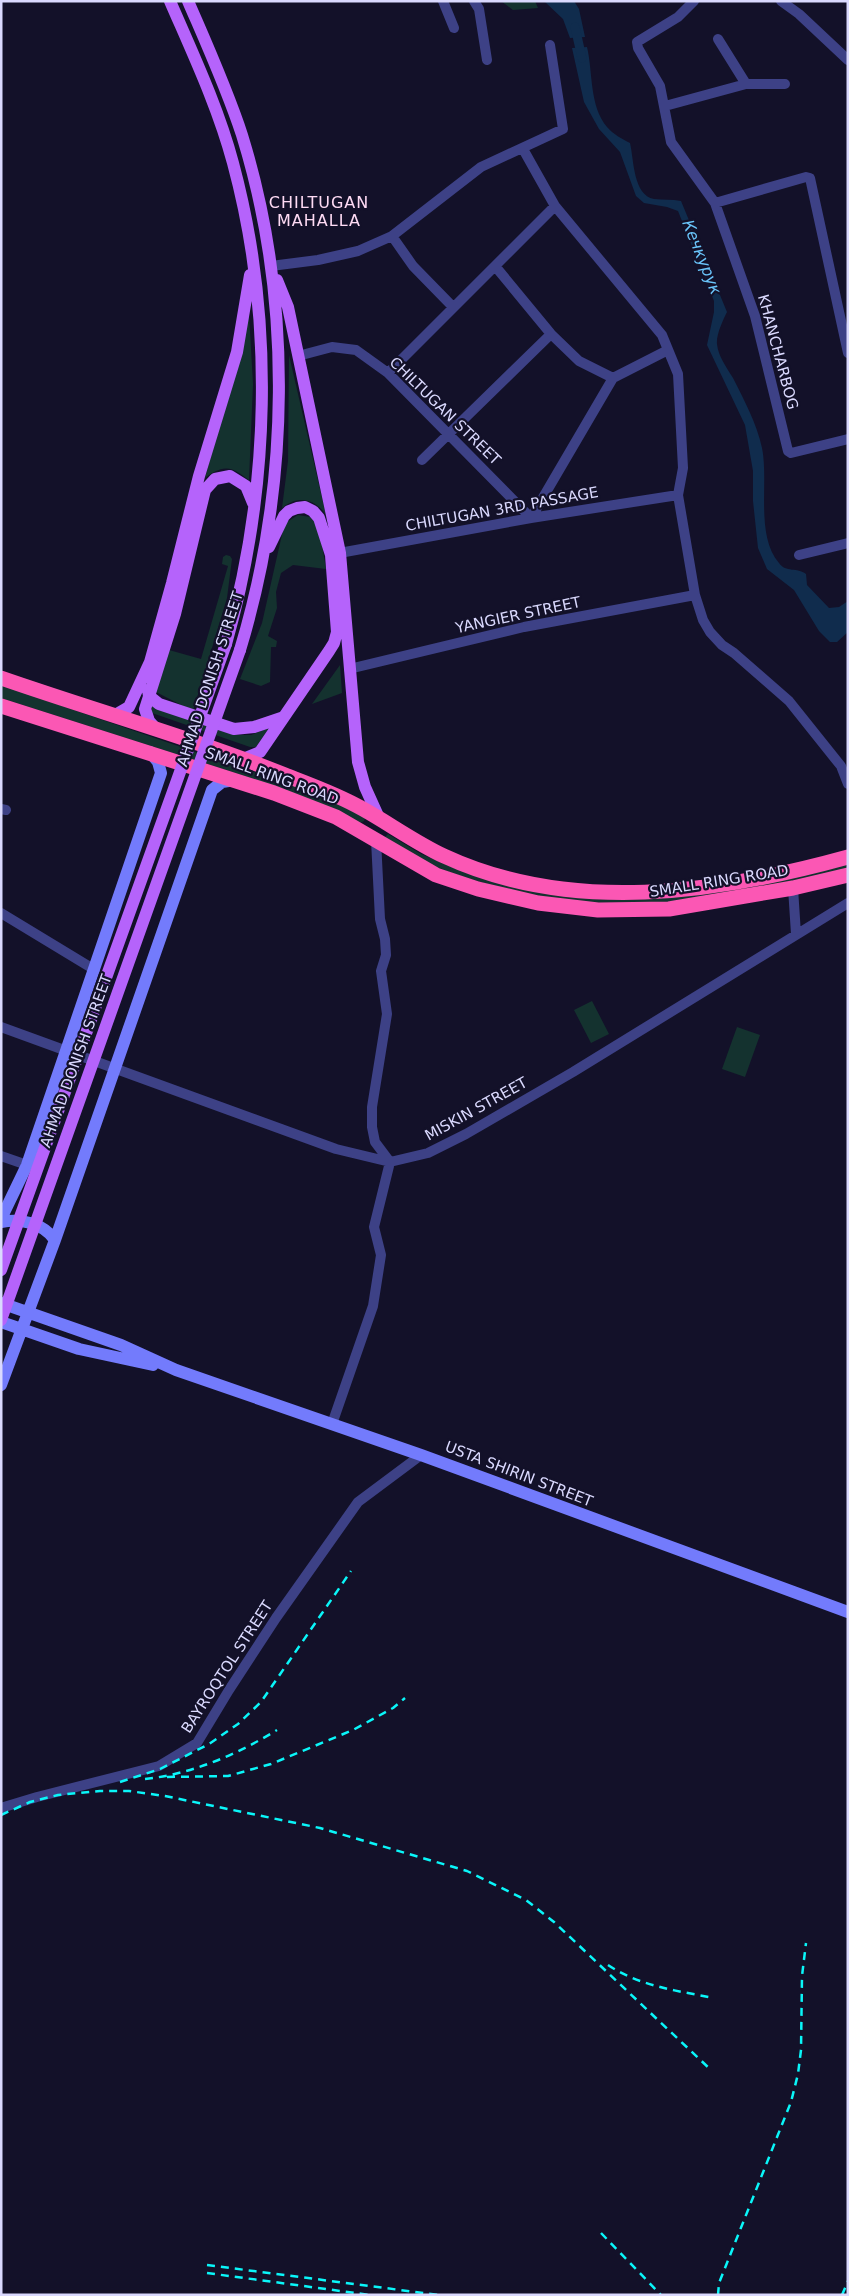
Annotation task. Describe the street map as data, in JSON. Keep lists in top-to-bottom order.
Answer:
{
  "streets": {
    "highway": ["SMALL RING ROAD"],
    "main road": ["AHMAD DONISH STREET"],
    "street": [
      "KHANCHARBOG",
      "CHILTUGAN STREET",
      "CHILTUGAN 3RD PASSAGE",
      "YANGIER STREET",
      "MISKIN STREET",
      "USTA SHIRIN STREET",
      "BAYROQTOL STREET"
    ]
  },
  "crossings": [
    ["CHILTUGAN STREET", "CHILTUGAN 3RD PASSAGE"],
    ["AHMAD DONISH STREET", "SMALL RING ROAD"],
    ["AHMAD DONISH STREET", "USTA SHIRIN STREET"],
    ["USTA SHIRIN STREET", "BAYROQTOL STREET"]
  ],
  "districts": ["CHILTUGАN MAHALLA"],
  "water": ["Кечкурук"]
}
